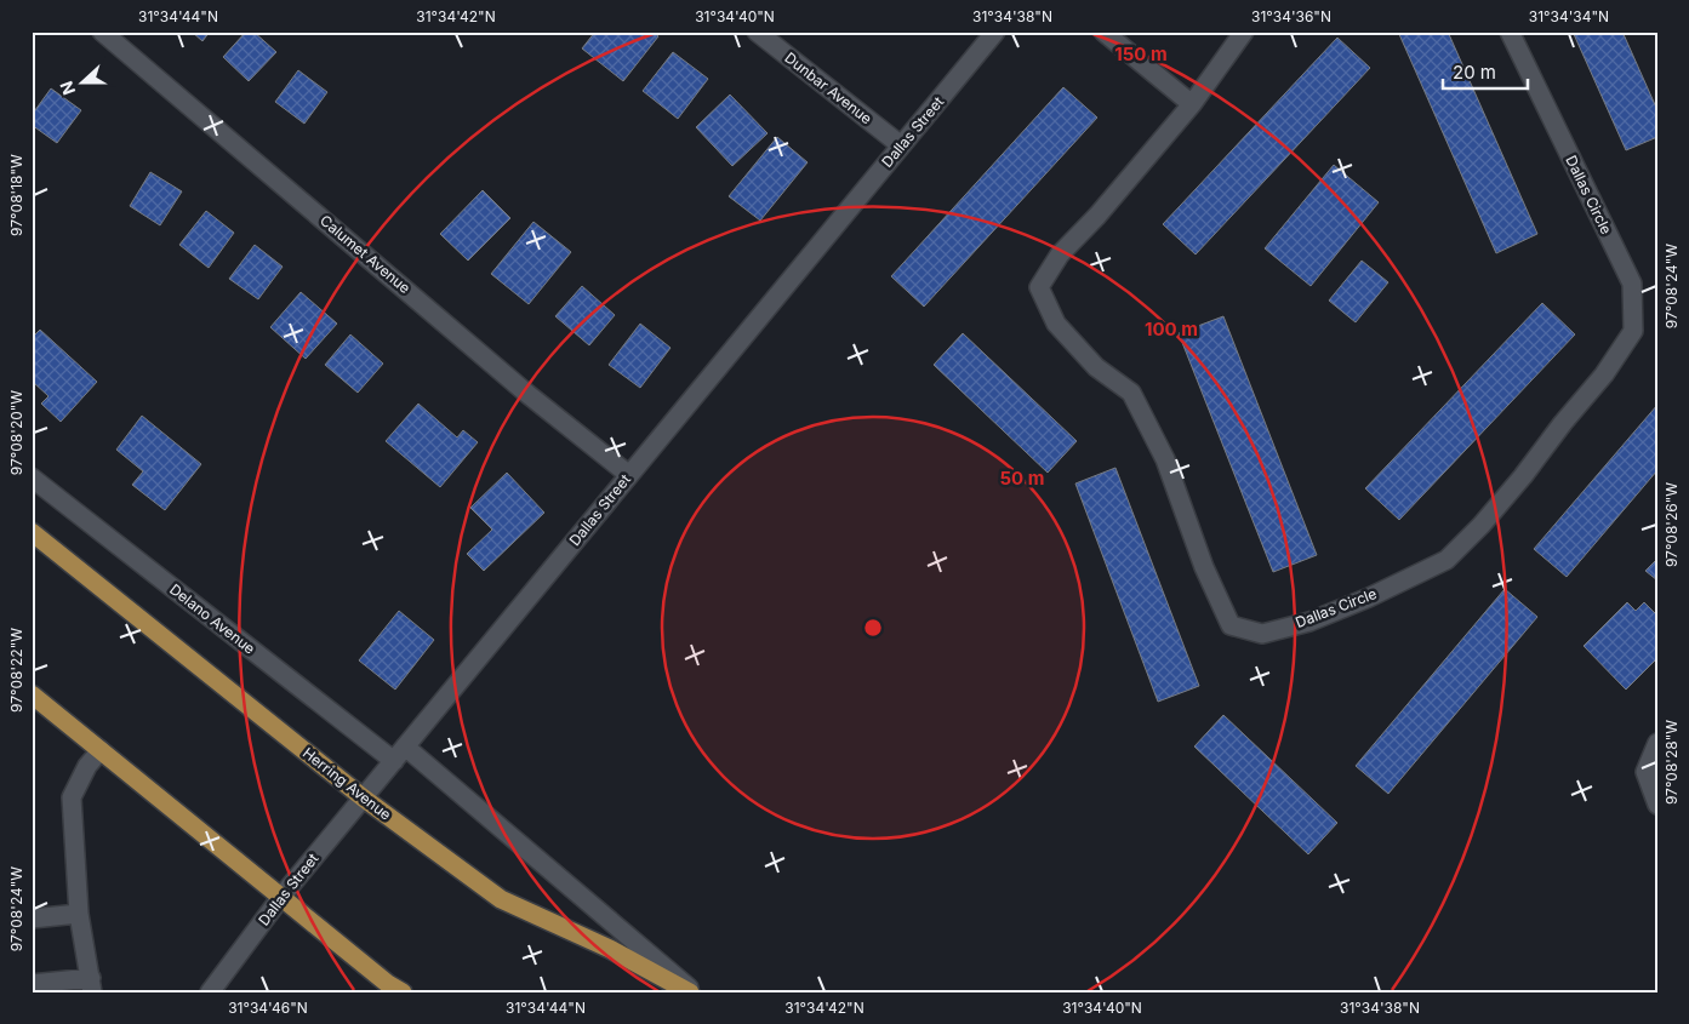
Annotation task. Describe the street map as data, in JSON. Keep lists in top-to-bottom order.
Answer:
{
  "streets": {
    "main road": ["Herring Avenue"],
    "street": [
      "Dunbar Avenue",
      "Dallas Street",
      "Dallas Circle",
      "Calumet Avenue",
      "Delano Avenue"
    ]
  },
  "crossings": [
    ["Dunbar Avenue", "Dallas Street"],
    ["Dallas Street", "Calumet Avenue"],
    ["Dallas Street", "Delano Avenue"],
    ["Dallas Street", "Herring Avenue"],
    ["Delano Avenue", "Herring Avenue"]
  ],
  "scale_bar": "20 m",
  "north": "left",
  "coordinates": [
    "31°34'44\"N",
    "31°34'42\"N",
    "31°34'40\"N",
    "31°34'38\"N",
    "31°34'36\"N",
    "31°34'34\"N",
    "97°08'18\"W",
    "97°08'24\"W",
    "97°08'20\"W",
    "97°08'26\"W",
    "97°08'22\"W",
    "97°08'28\"W",
    "31°34'46\"N"
  ],
  "rings": ["150 m", "100 m", "50 m"]
}
